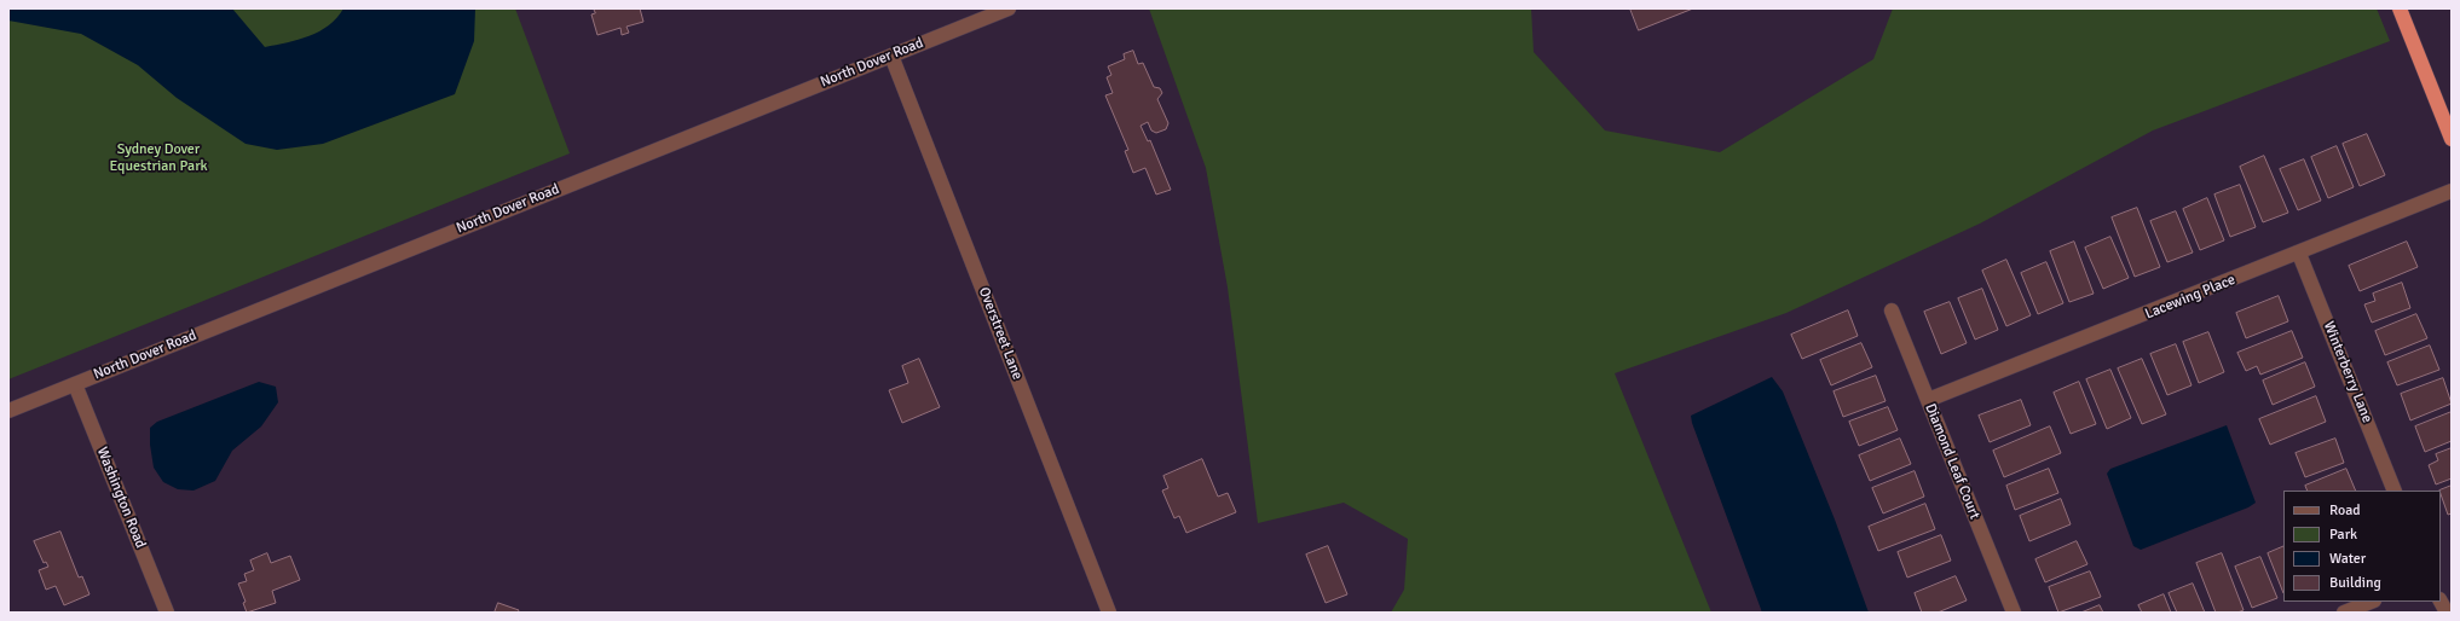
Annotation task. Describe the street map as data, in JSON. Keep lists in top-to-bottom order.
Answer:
{
  "streets": {
    "street": [
      "North Dover Road",
      "Lacewing Place",
      "Overstreet Lane",
      "Winterberry Lane",
      "Diamond Leaf Court",
      "Washington Road"
    ]
  },
  "crossings": [
    ["North Dover Road", "Overstreet Lane"],
    ["North Dover Road", "Washington Road"],
    ["Lacewing Place", "Winterberry Lane"],
    ["Lacewing Place", "Diamond Leaf Court"]
  ],
  "parks": ["Sydney Dover Equestrian Park"],
  "legend": [
    "Road",
    "Park",
    "Water",
    "Building"
  ]
}
